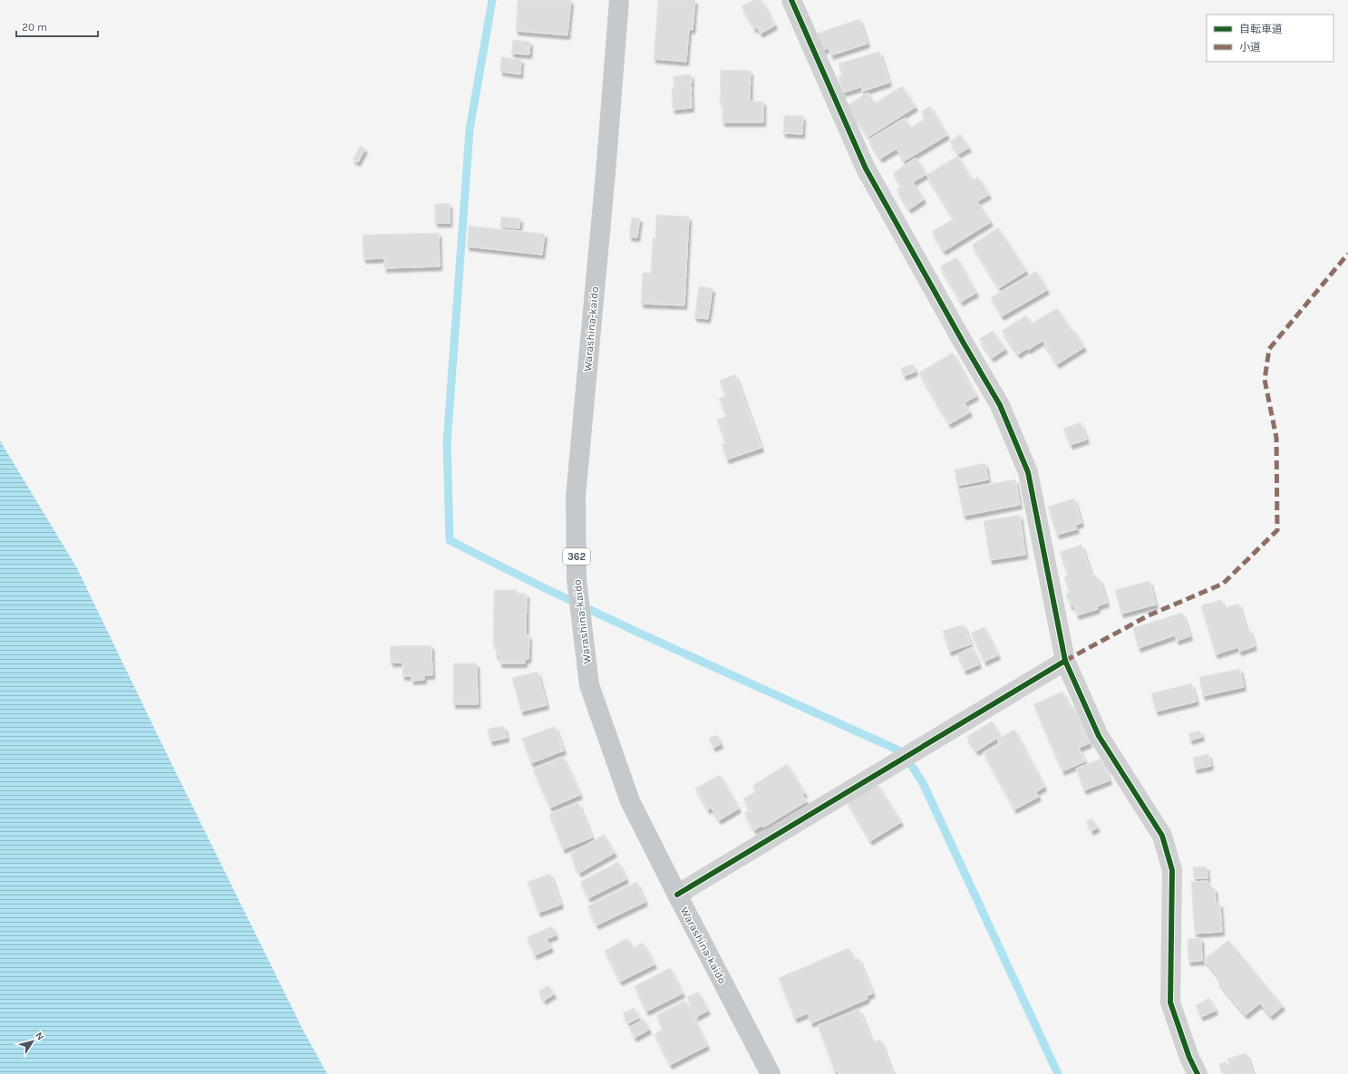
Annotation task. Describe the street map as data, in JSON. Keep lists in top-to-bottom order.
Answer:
{
  "streets": {
    "highway": ["Warashina-kaido", "362"]
  },
  "legend": ["自転車道", "小道"],
  "scale_bar": "20 m",
  "north": "top right"
}
